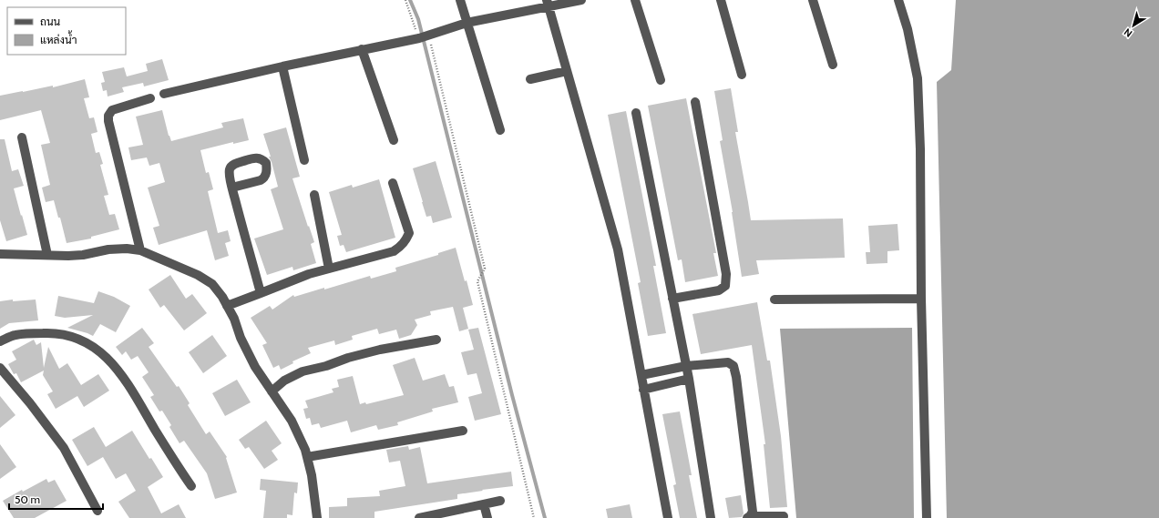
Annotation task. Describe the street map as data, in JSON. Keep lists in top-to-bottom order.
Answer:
{
  "legend": ["ถนน", "แหล่งน้ำ"],
  "scale_bar": "50 m",
  "north": "bottom left"
}
